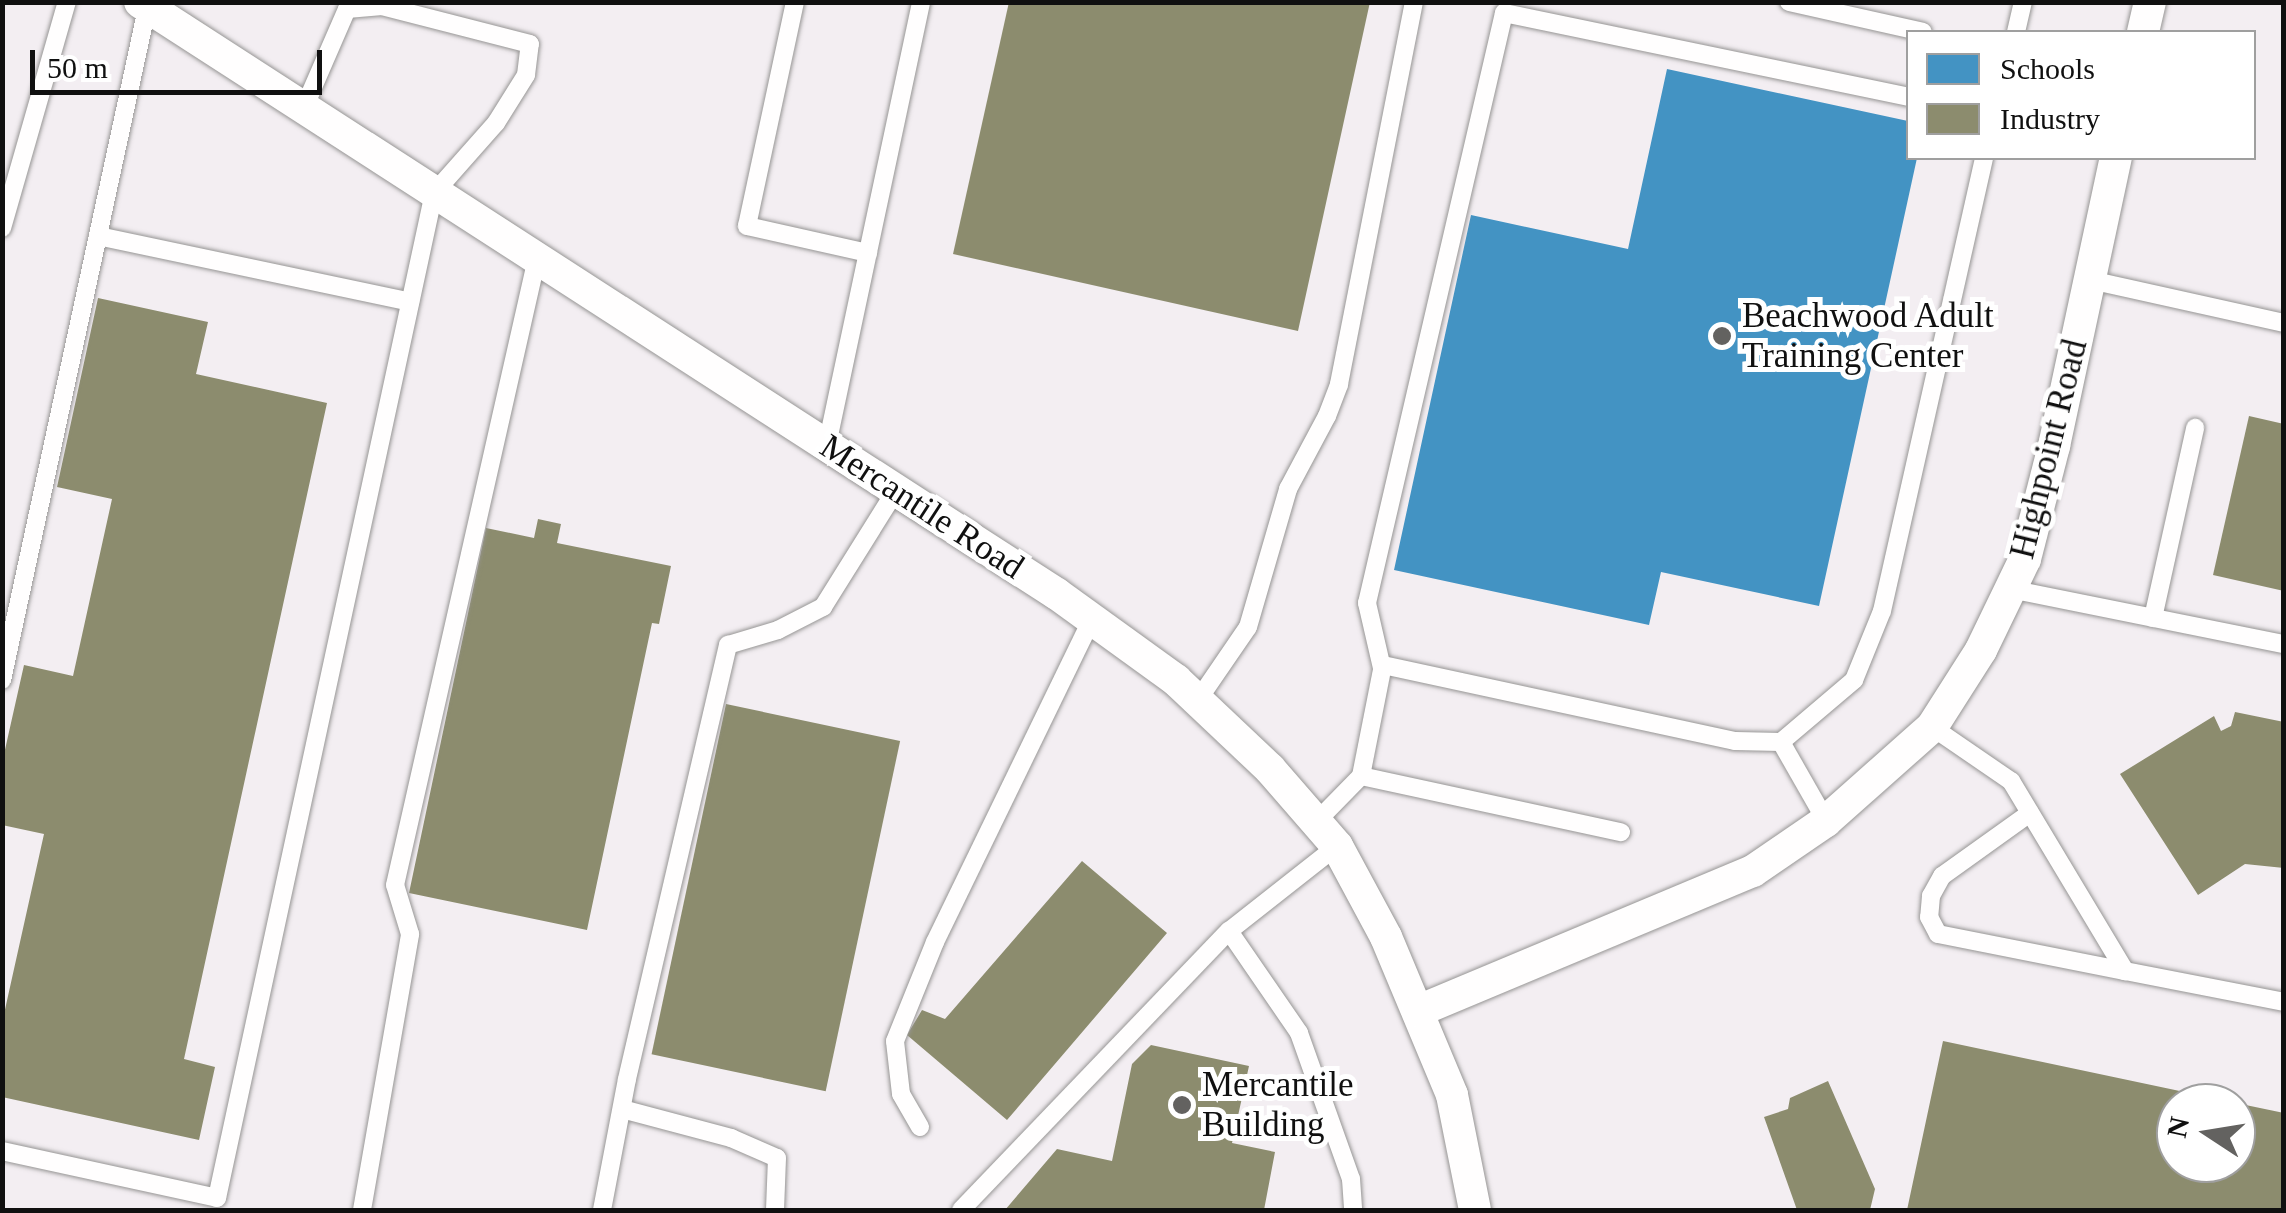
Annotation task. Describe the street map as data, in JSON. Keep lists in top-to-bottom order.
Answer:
{
  "streets": {
    "street": ["Highpoint Road", "Mercantile Road"]
  },
  "crossings": [
    ["Highpoint Road", "Mercantile Road"]
  ],
  "places": ["Beachwood Adult Training Center", "Mercantile Building"],
  "legend": ["Schools", "Industry"],
  "scale_bar": "50 m",
  "north": "left"
}
